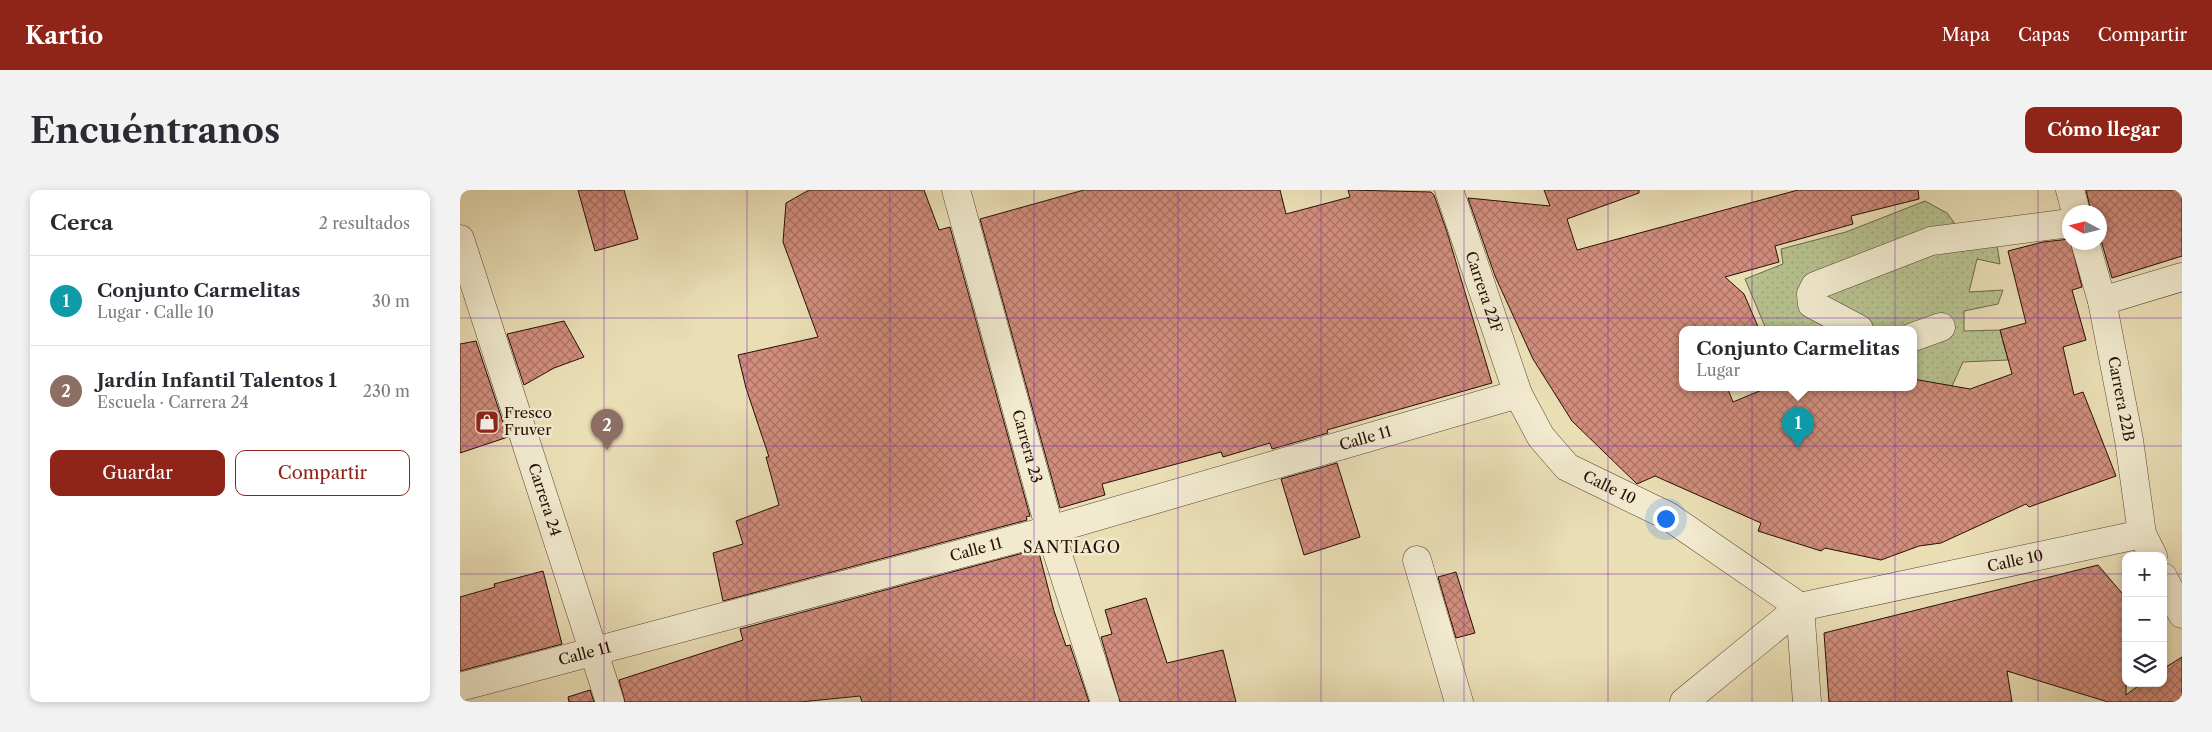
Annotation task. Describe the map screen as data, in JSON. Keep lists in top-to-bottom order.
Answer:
{
  "streets": {
    "street": [
      "Carrera 22F",
      "Carrera 22B",
      "Calle 11",
      "Carrera 23",
      "Calle 10",
      "Carrera 24"
    ]
  },
  "crossings": [
    ["Carrera 22F", "Calle 11"],
    ["Carrera 22F", "Calle 10"],
    ["Carrera 22B", "Calle 10"],
    ["Calle 11", "Carrera 23"],
    ["Calle 11", "Calle 10"],
    ["Calle 11", "Carrera 24"]
  ],
  "districts": ["SANTIAGO"],
  "places": {
    "shop": ["Fresco Fruver"]
  },
  "north": "left",
  "page": {
    "header": "Kartio",
    "nav": ["Mapa", "Capas", "Compartir"],
    "buttons": [
      "Cómo llegar",
      ["Guardar", "Compartir"]
    ],
    "title": "Encuéntranos",
    "heading": ["Cerca", "2 resultados"],
    "list": [
      {
        "mark": "1",
        "name": "Conjunto Carmelitas",
        "note": "Lugar · Calle 10",
        "value": "30 m"
      },
      {
        "mark": "2",
        "name": "Jardín Infantil Talentos 1",
        "note": "Escuela · Carrera 24",
        "value": "230 m"
      }
    ],
    "popup": ["Conjunto Carmelitas", "Lugar"],
    "pins": ["1", "2"],
    "map_buttons": ["+", "−"]
  }
}
